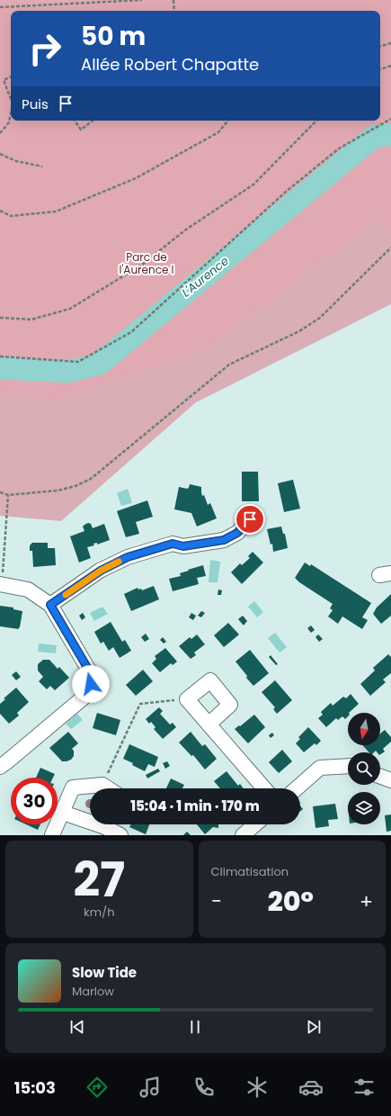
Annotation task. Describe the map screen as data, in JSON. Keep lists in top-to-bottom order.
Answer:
{
  "water": ["L'Aurence"],
  "parks": ["Parc de l'Aurence I"],
  "north": "bottom",
  "page": {
    "turn": ["50 m", "Allée Robert Chapatte"],
    "then": "Puis",
    "limit": "30",
    "trip": "15:04 · 1 min · 170 m",
    "tile": [
      ["27", "km/h"],
      "Climatisation"
    ],
    "heat": ["−", "20°", "+"],
    "song": ["Slow Tide", "Marlow"],
    "tabs": "15:03"
  }
}
